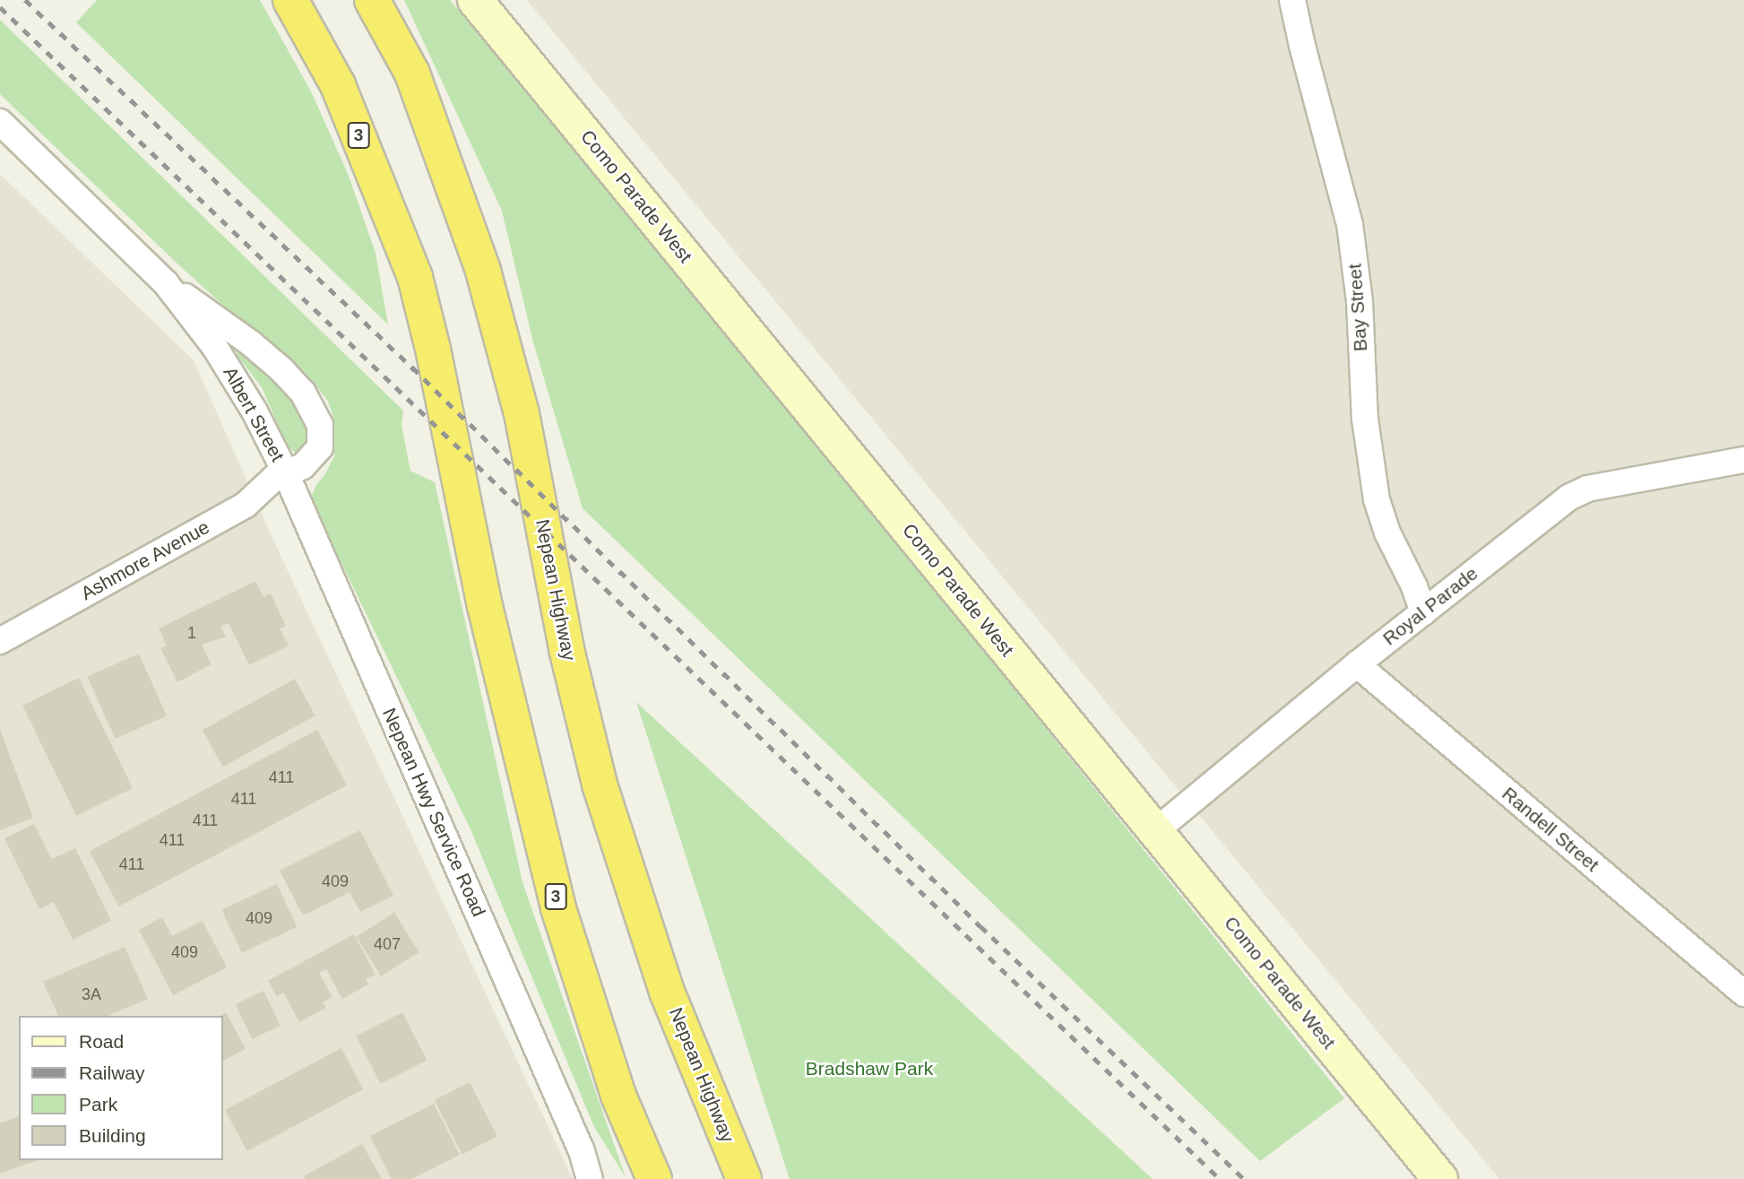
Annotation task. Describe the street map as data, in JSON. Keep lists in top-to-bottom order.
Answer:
{
  "streets": {
    "highway": ["3", "Nepean Highway"],
    "street": [
      "Como Parade West",
      "Bay Street",
      "Albert Street",
      "Ashmore Avenue",
      "Royal Parade",
      "Nepean Hwy Service Road",
      "Randell Street"
    ]
  },
  "crossings": [
    ["Como Parade West", "Royal Parade"],
    ["Bay Street", "Royal Parade"],
    ["Albert Street", "Ashmore Avenue"],
    ["Albert Street", "Nepean Hwy Service Road"],
    ["Ashmore Avenue", "Nepean Hwy Service Road"],
    ["Royal Parade", "Randell Street"]
  ],
  "parks": ["Bradshaw Park"],
  "house_numbers": [
    "1",
    "411",
    "411",
    "411",
    "411",
    "411",
    "409",
    "409",
    "407",
    "409",
    "3A"
  ],
  "legend": [
    "Road",
    "Railway",
    "Park",
    "Building"
  ]
}
